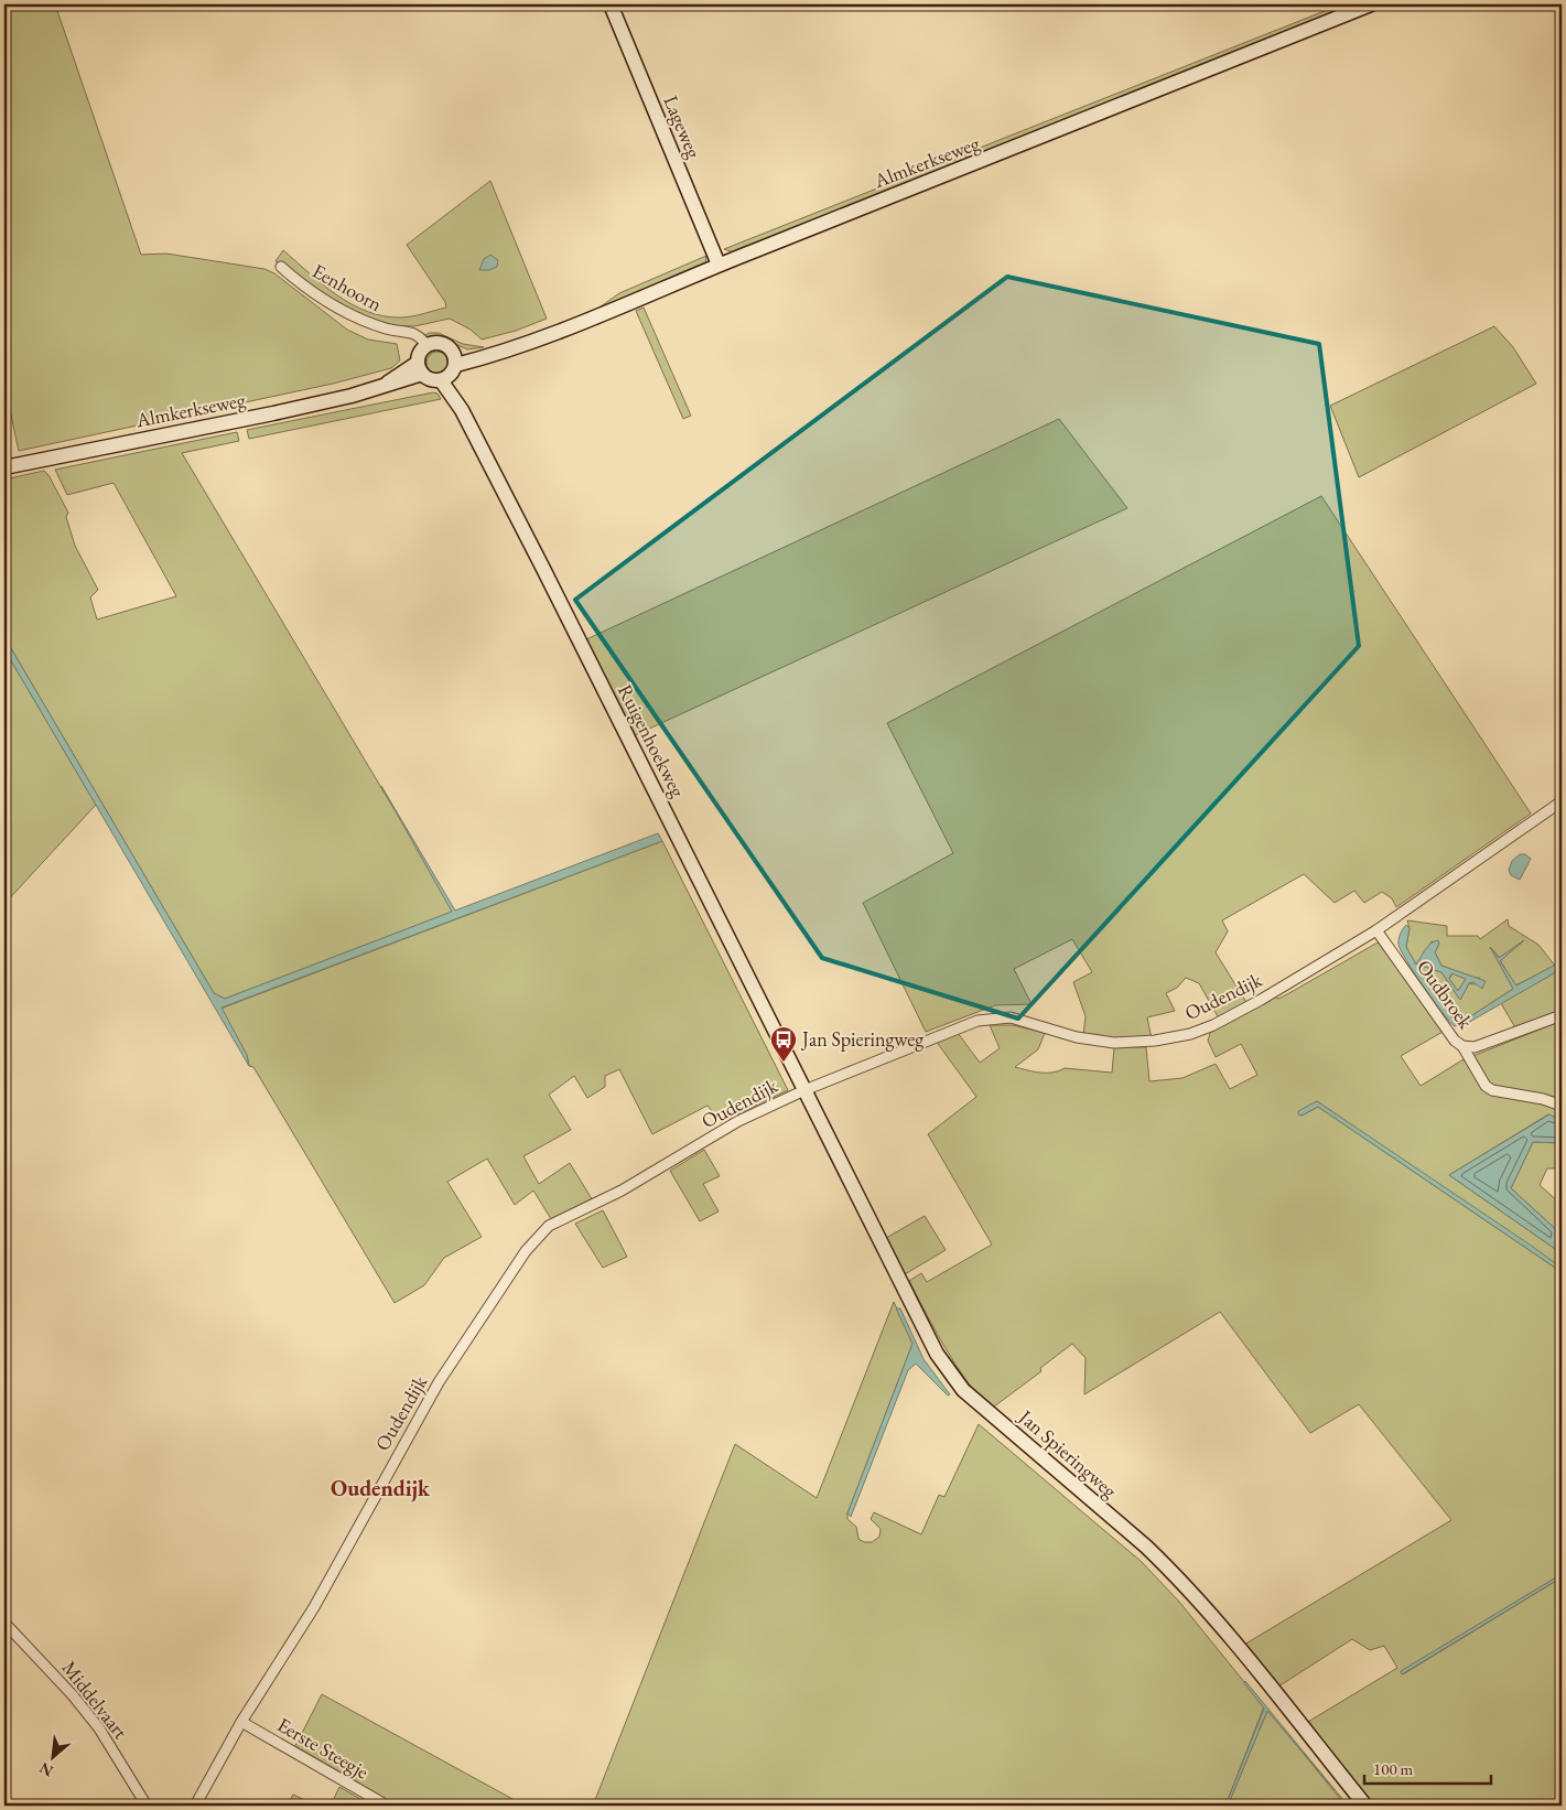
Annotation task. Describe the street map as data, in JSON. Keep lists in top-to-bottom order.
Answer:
{
  "streets": {
    "street": [
      "Lageweg",
      "Almkerkseweg",
      "Eenhoorn",
      "Ruigenhoekweg",
      "Oudbroek",
      "Oudendijk",
      "Jan Spieringweg",
      "Middelvaart",
      "Eerste Steegje"
    ]
  },
  "crossings": [
    ["Lageweg", "Almkerkseweg"],
    ["Almkerkseweg", "Eenhoorn"],
    ["Almkerkseweg", "Ruigenhoekweg"],
    ["Eenhoorn", "Ruigenhoekweg"],
    ["Ruigenhoekweg", "Oudendijk"],
    ["Ruigenhoekweg", "Jan Spieringweg"],
    ["Oudbroek", "Oudendijk"],
    ["Oudendijk", "Jan Spieringweg"],
    ["Oudendijk", "Eerste Steegje"]
  ],
  "districts": ["Oudendijk"],
  "places": {
    "bus stop": ["Jan Spieringweg"]
  },
  "scale_bar": "100 m",
  "north": "bottom left"
}
